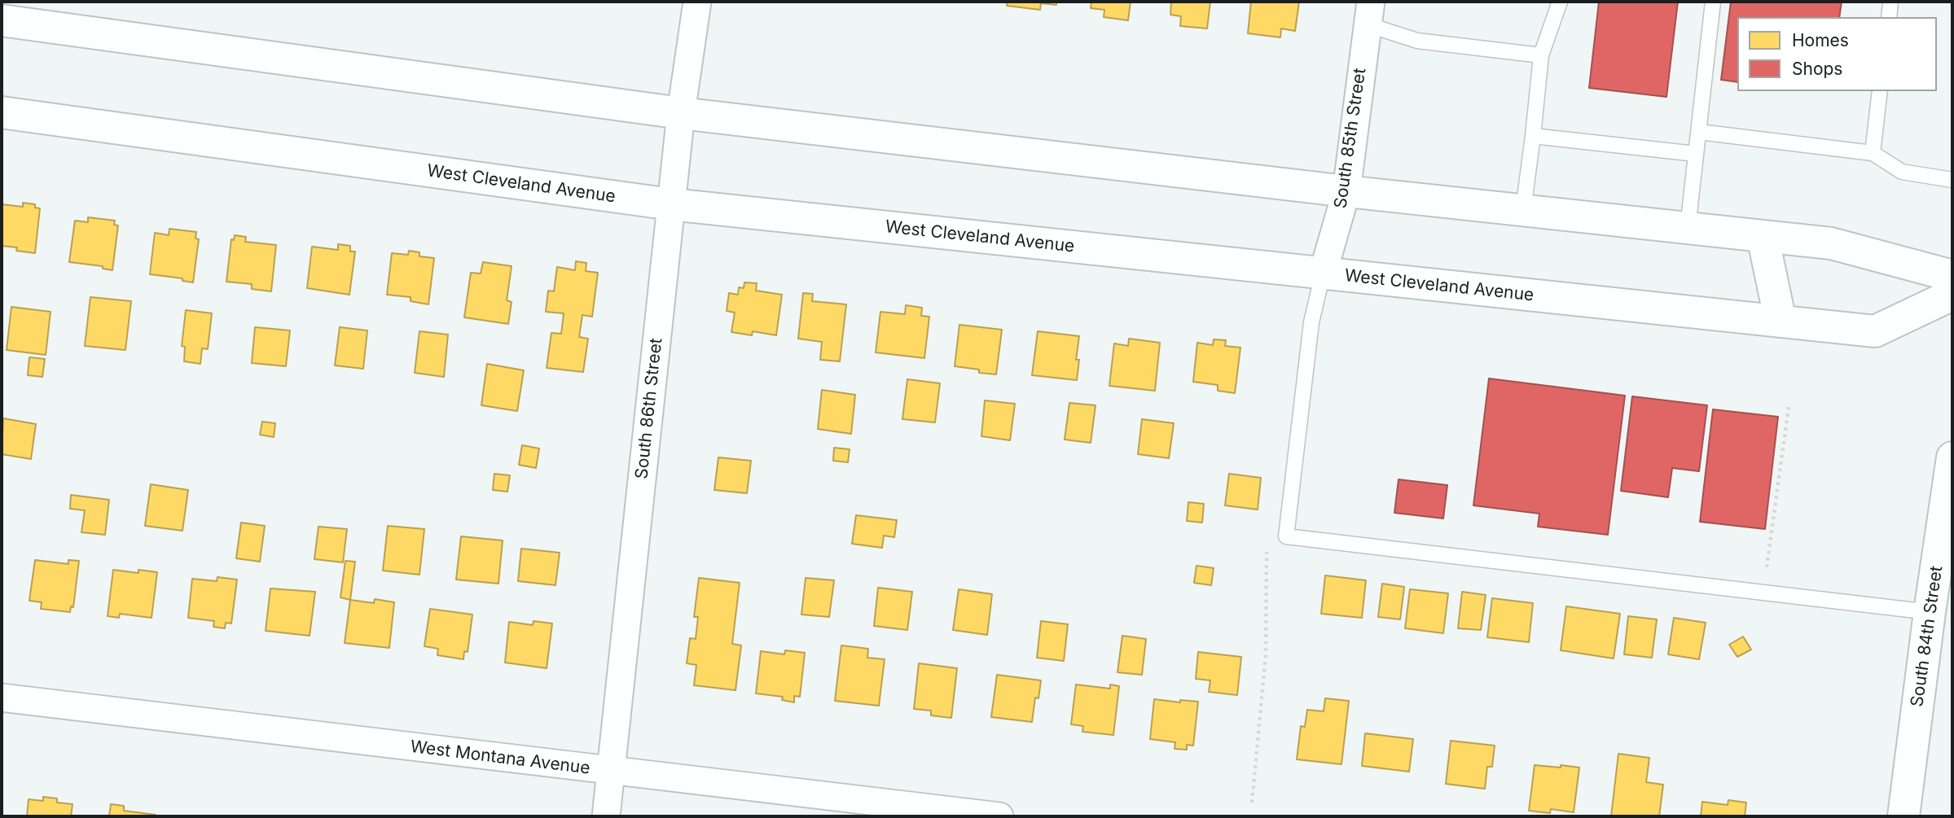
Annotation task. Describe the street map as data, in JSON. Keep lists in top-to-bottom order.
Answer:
{
  "streets": {
    "street": [
      "South 85th Street",
      "West Cleveland Avenue",
      "South 86th Street",
      "South 84th Street",
      "West Montana Avenue"
    ]
  },
  "crossings": [
    ["South 85th Street", "West Cleveland Avenue"],
    ["West Cleveland Avenue", "South 86th Street"],
    ["South 86th Street", "West Montana Avenue"]
  ],
  "legend": ["Homes", "Shops"]
}
